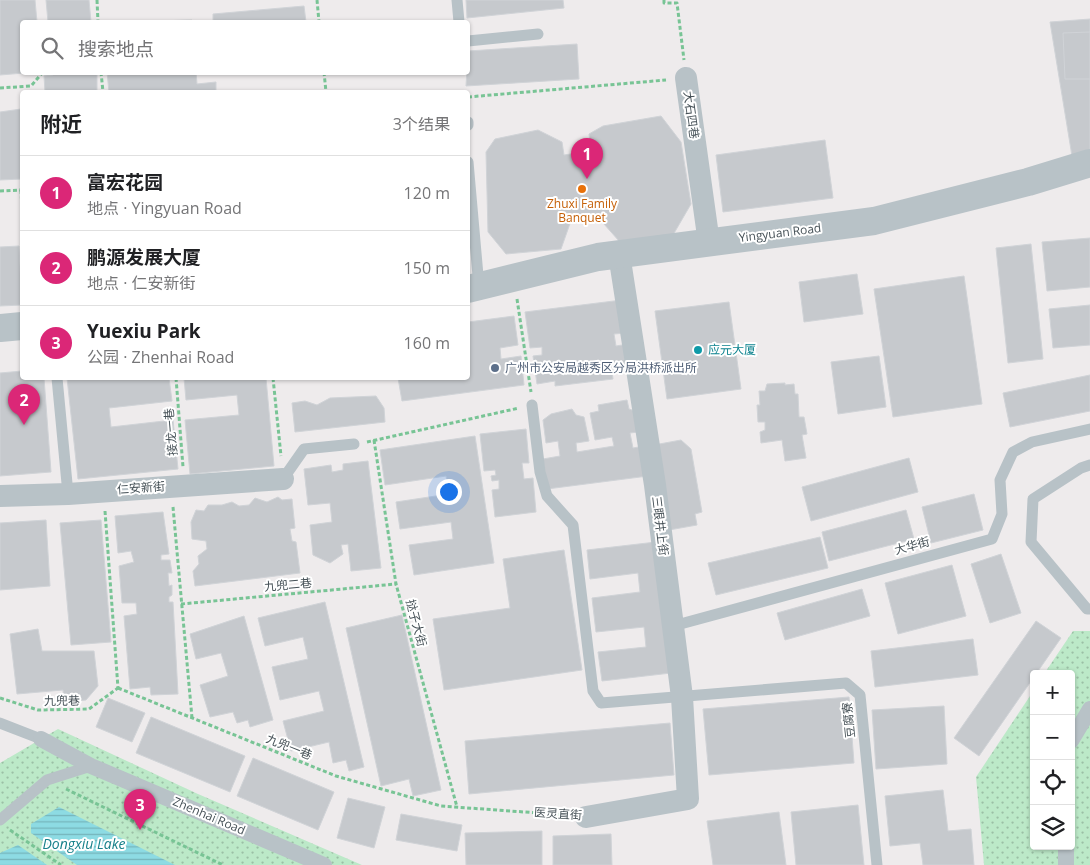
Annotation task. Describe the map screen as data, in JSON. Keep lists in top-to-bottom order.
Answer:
{
  "streets": {
    "street": [
      "大石四巷",
      "Yingyuan Road",
      "仁安新街",
      "三眼井上街",
      "医灵直街",
      "Zhenhai Road"
    ],
    "lane": ["大华街", "豆腐寮"],
    "path": [
      "接龙一巷",
      "九兜二巷",
      "挞子大街",
      "九兜巷",
      "九兜一巷"
    ]
  },
  "crossings": [
    ["大石四巷", "Yingyuan Road"],
    ["Yingyuan Road", "三眼井上街"],
    ["接龙一巷", "仁安新街"],
    ["接龙一巷", "九兜二巷"],
    ["接龙一巷", "九兜一巷"],
    ["三眼井上街", "大华街"],
    ["三眼井上街", "豆腐寮"],
    ["三眼井上街", "医灵直街"],
    ["九兜二巷", "挞子大街"],
    ["挞子大街", "九兜一巷"],
    ["挞子大街", "医灵直街"],
    ["九兜巷", "九兜一巷"],
    ["九兜一巷", "医灵直街"]
  ],
  "water": ["Dongxiu Lake"],
  "places": ["Zhuxi Family Banquet", "应元大厦", "广州市公安局越秀区分局洪桥派出所"],
  "page": {
    "search": "搜索地点",
    "heading": ["附近", "3个结果"],
    "pins": ["1", "2", "3"],
    "list": [
      {
        "mark": "1",
        "name": "富宏花园",
        "note": "地点 · Yingyuan Road",
        "value": "120 m"
      },
      {
        "mark": "2",
        "name": "鹏源发展大厦",
        "note": "地点 · 仁安新街",
        "value": "150 m"
      },
      {
        "mark": "3",
        "name": "Yuexiu Park",
        "note": "公园 · Zhenhai Road",
        "value": "160 m"
      }
    ],
    "map_buttons": ["+", "−"]
  }
}
